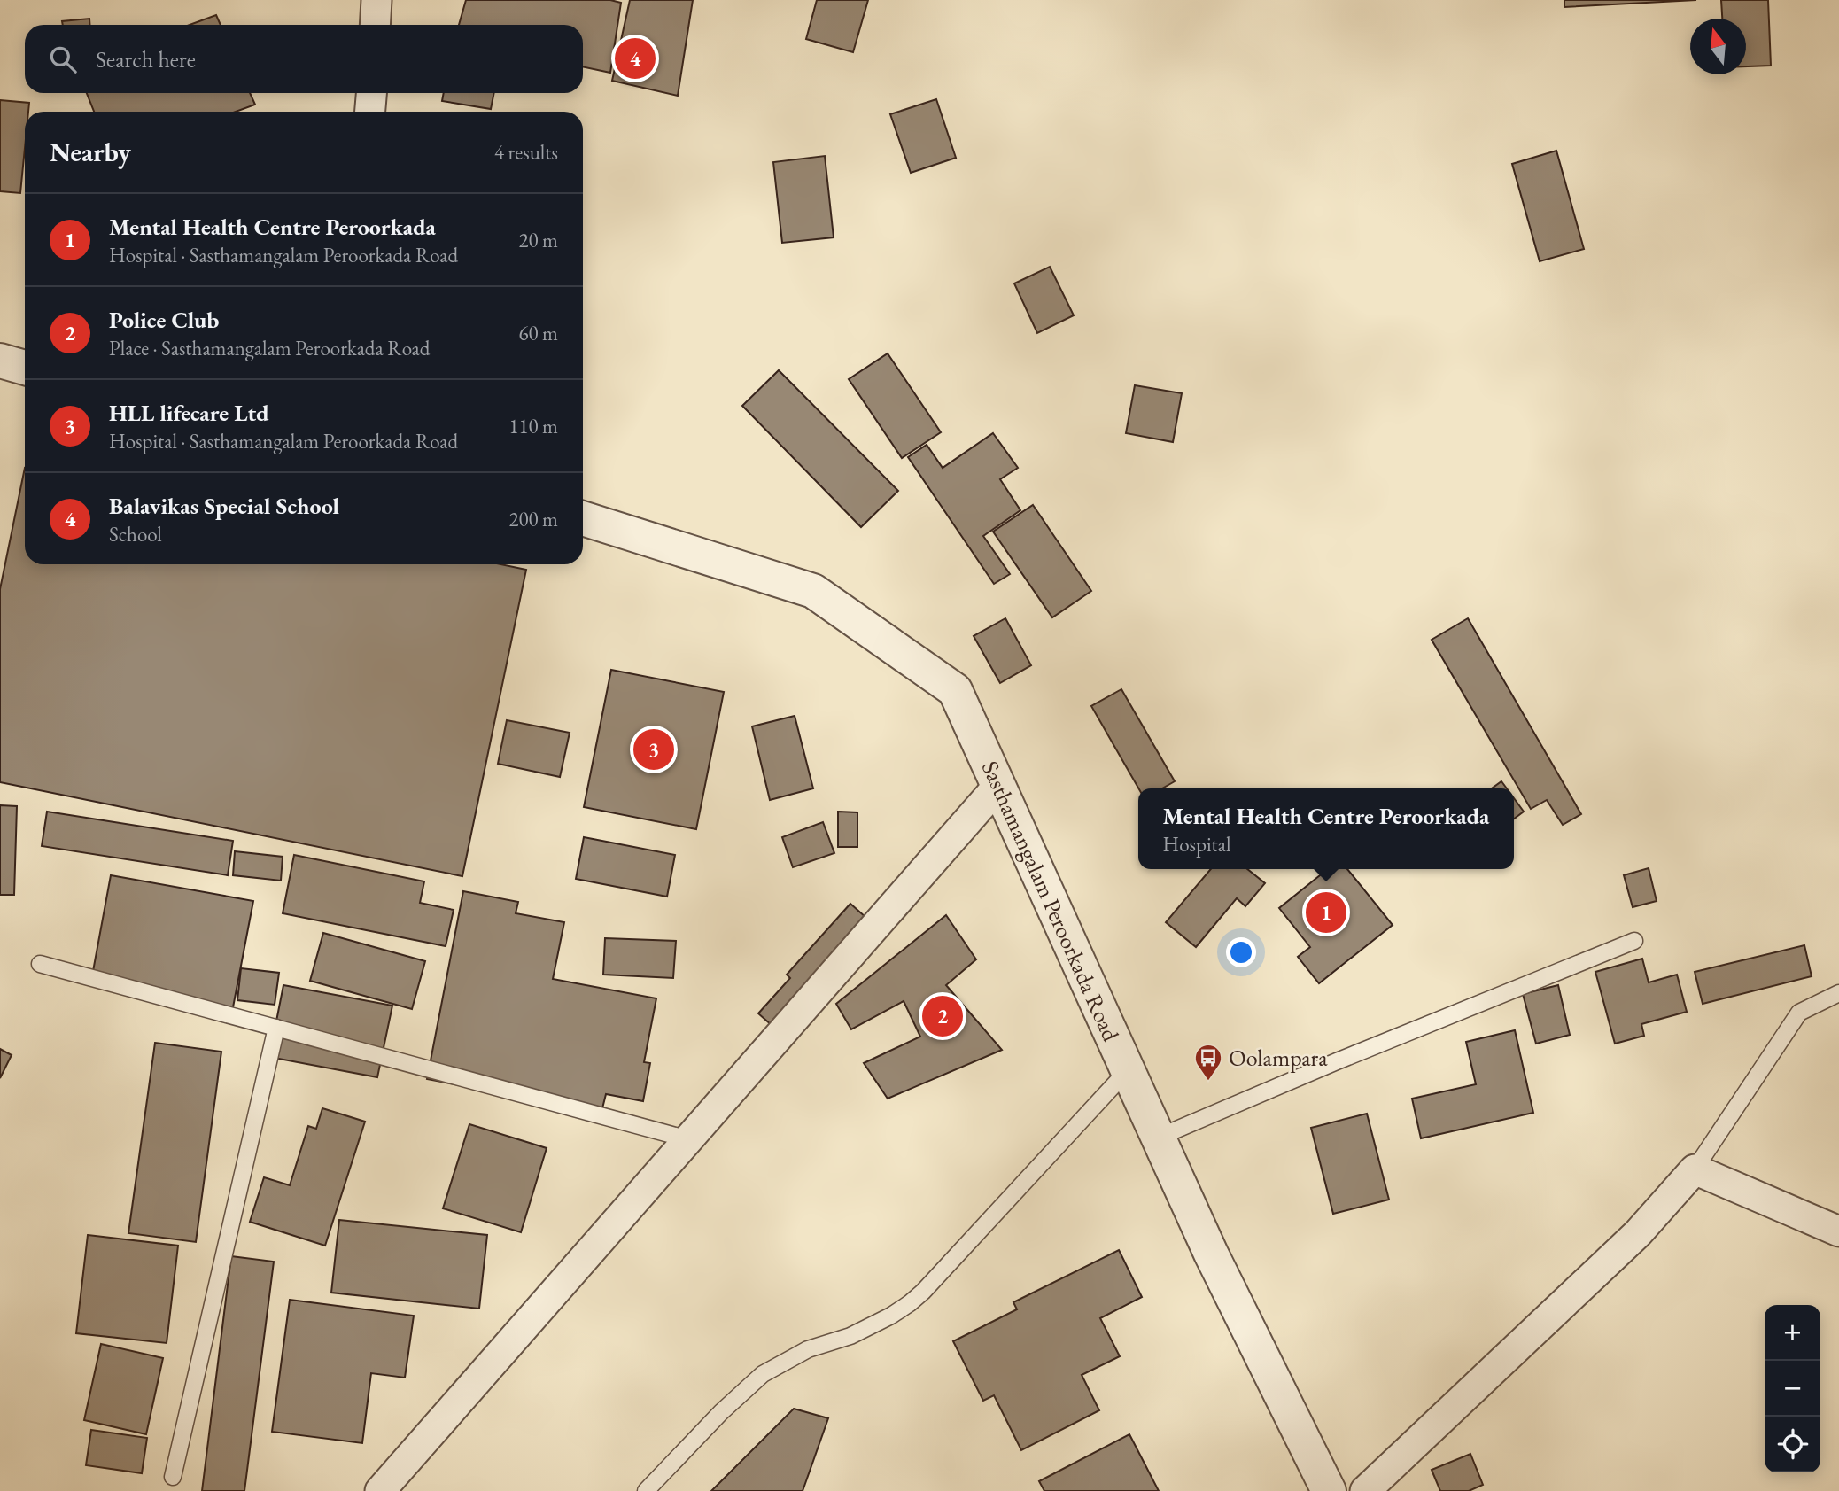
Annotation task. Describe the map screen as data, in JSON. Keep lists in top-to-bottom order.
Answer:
{
  "streets": {
    "street": ["Sasthamangalam Peroorkada Road"]
  },
  "places": {
    "bus stop": ["Oolampara"]
  },
  "north": "top",
  "page": {
    "search": "Search here",
    "pins": [
      "4",
      "3",
      "1",
      "2"
    ],
    "heading": ["Nearby", "4 results"],
    "list": [
      {
        "mark": "1",
        "name": "Mental Health Centre Peroorkada",
        "note": "Hospital · Sasthamangalam Peroorkada Road",
        "value": "20 m"
      },
      {
        "mark": "2",
        "name": "Police Club",
        "note": "Place · Sasthamangalam Peroorkada Road",
        "value": "60 m"
      },
      {
        "mark": "3",
        "name": "HLL lifecare Ltd",
        "note": "Hospital · Sasthamangalam Peroorkada Road",
        "value": "110 m"
      },
      {
        "mark": "4",
        "name": "Balavikas Special School",
        "note": "School",
        "value": "200 m"
      }
    ],
    "popup": ["Mental Health Centre Peroorkada", "Hospital"],
    "map_buttons": ["+", "−"]
  }
}
